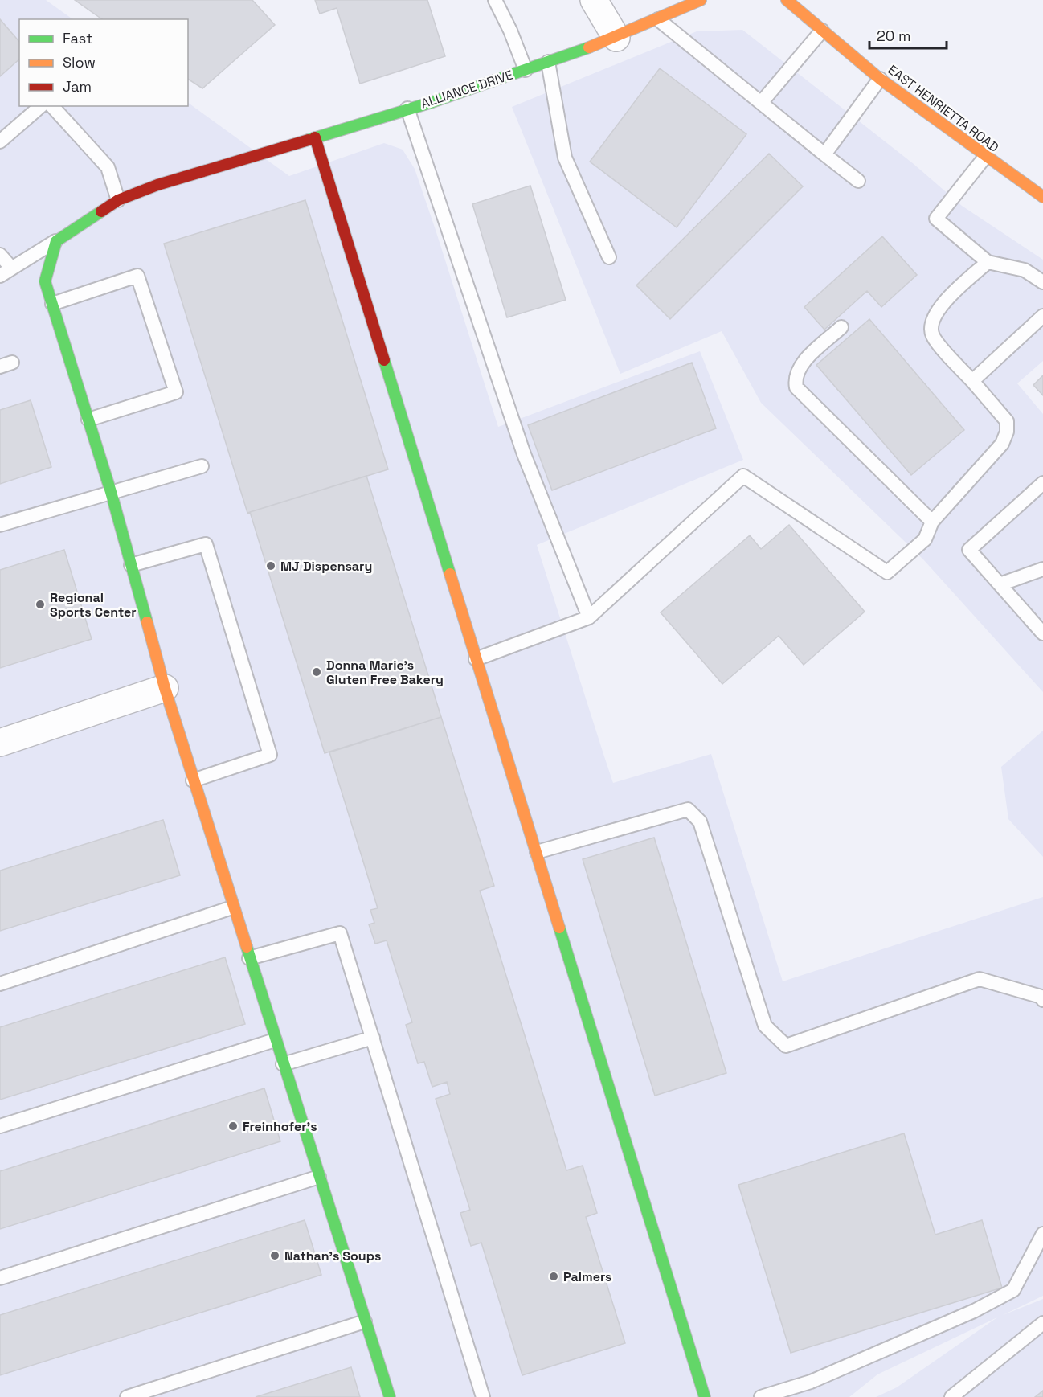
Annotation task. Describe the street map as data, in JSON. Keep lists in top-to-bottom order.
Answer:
{
  "streets": {
    "street": ["ALLIANCE DRIVE", "EAST HENRIETTA ROAD"]
  },
  "places": [
    "MJ Dispensary",
    "Regional Sports Center",
    "Donna Marie's Gluten Free Bakery",
    "Freinhofer's",
    "Nathan's Soups",
    "Palmers"
  ],
  "legend": ["Fast", "Slow", "Jam"],
  "scale_bar": "20 m"
}
